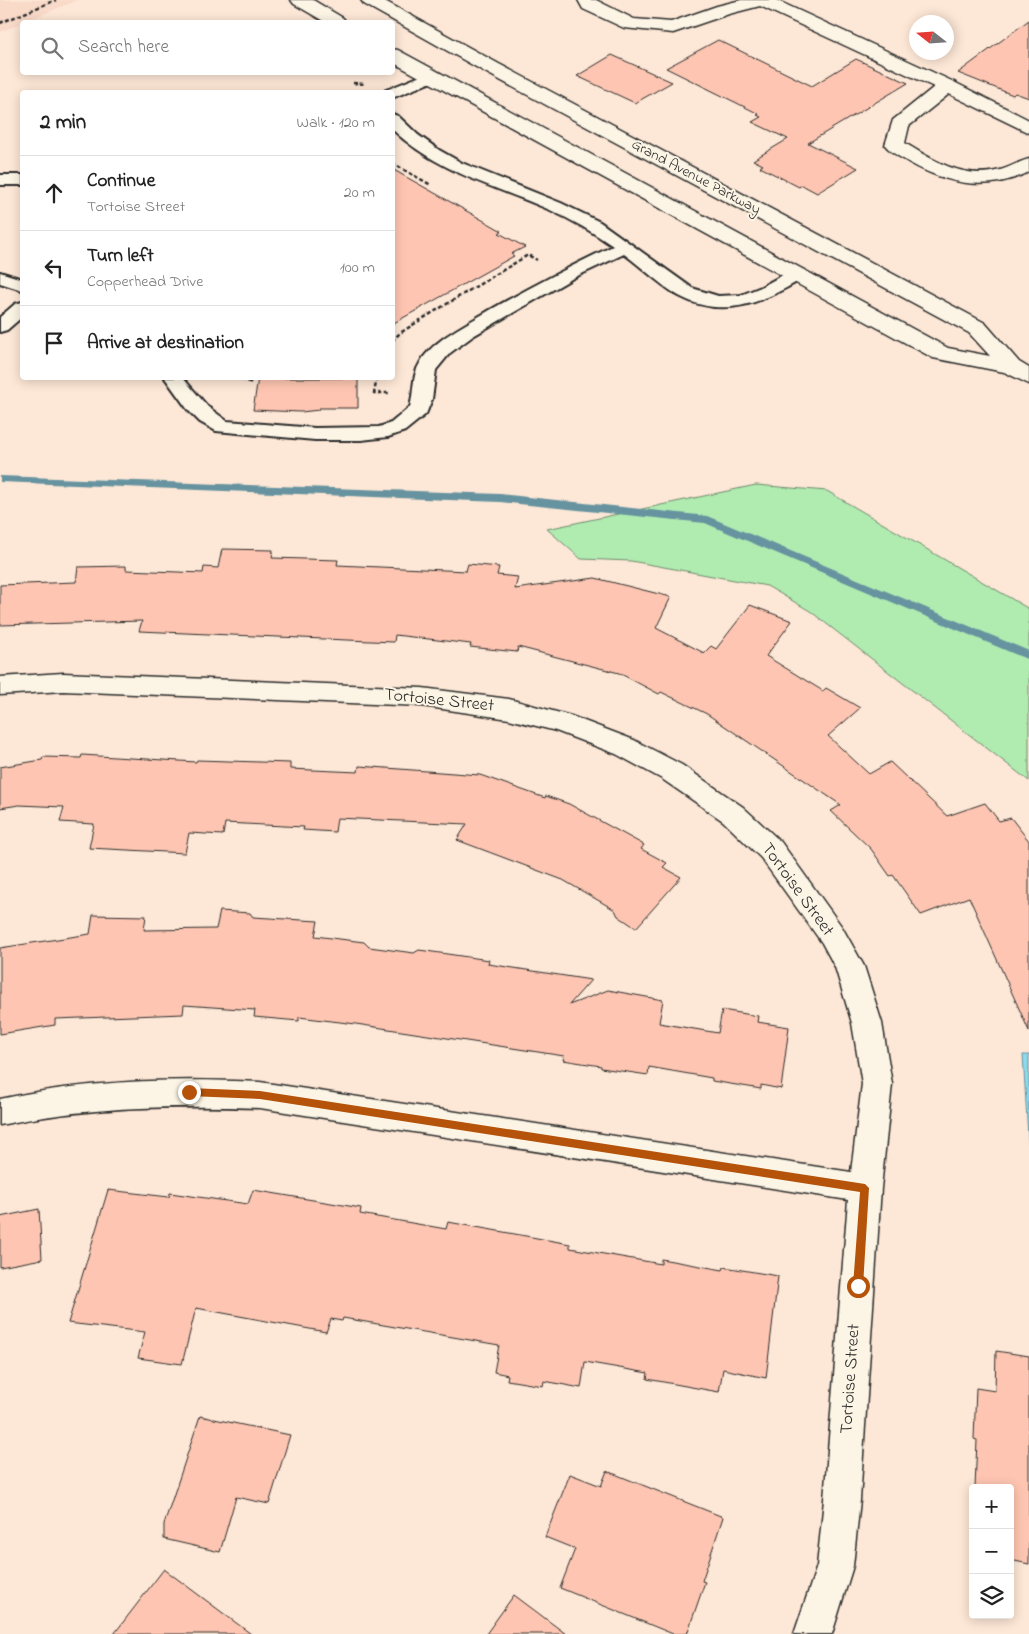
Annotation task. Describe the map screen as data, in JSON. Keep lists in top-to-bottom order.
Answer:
{
  "streets": {
    "street": ["Grand Avenue Parkway", "Tortoise Street"]
  },
  "north": "left",
  "page": {
    "search": "Search here",
    "heading": ["2 min", "Walk · 120 m"],
    "list": [
      ["Continue", "Tortoise Street", "20 m"],
      ["Turn left", "Copperhead Drive", "100 m"],
      "Arrive at destination"
    ],
    "map_buttons": ["+", "−"]
  }
}
